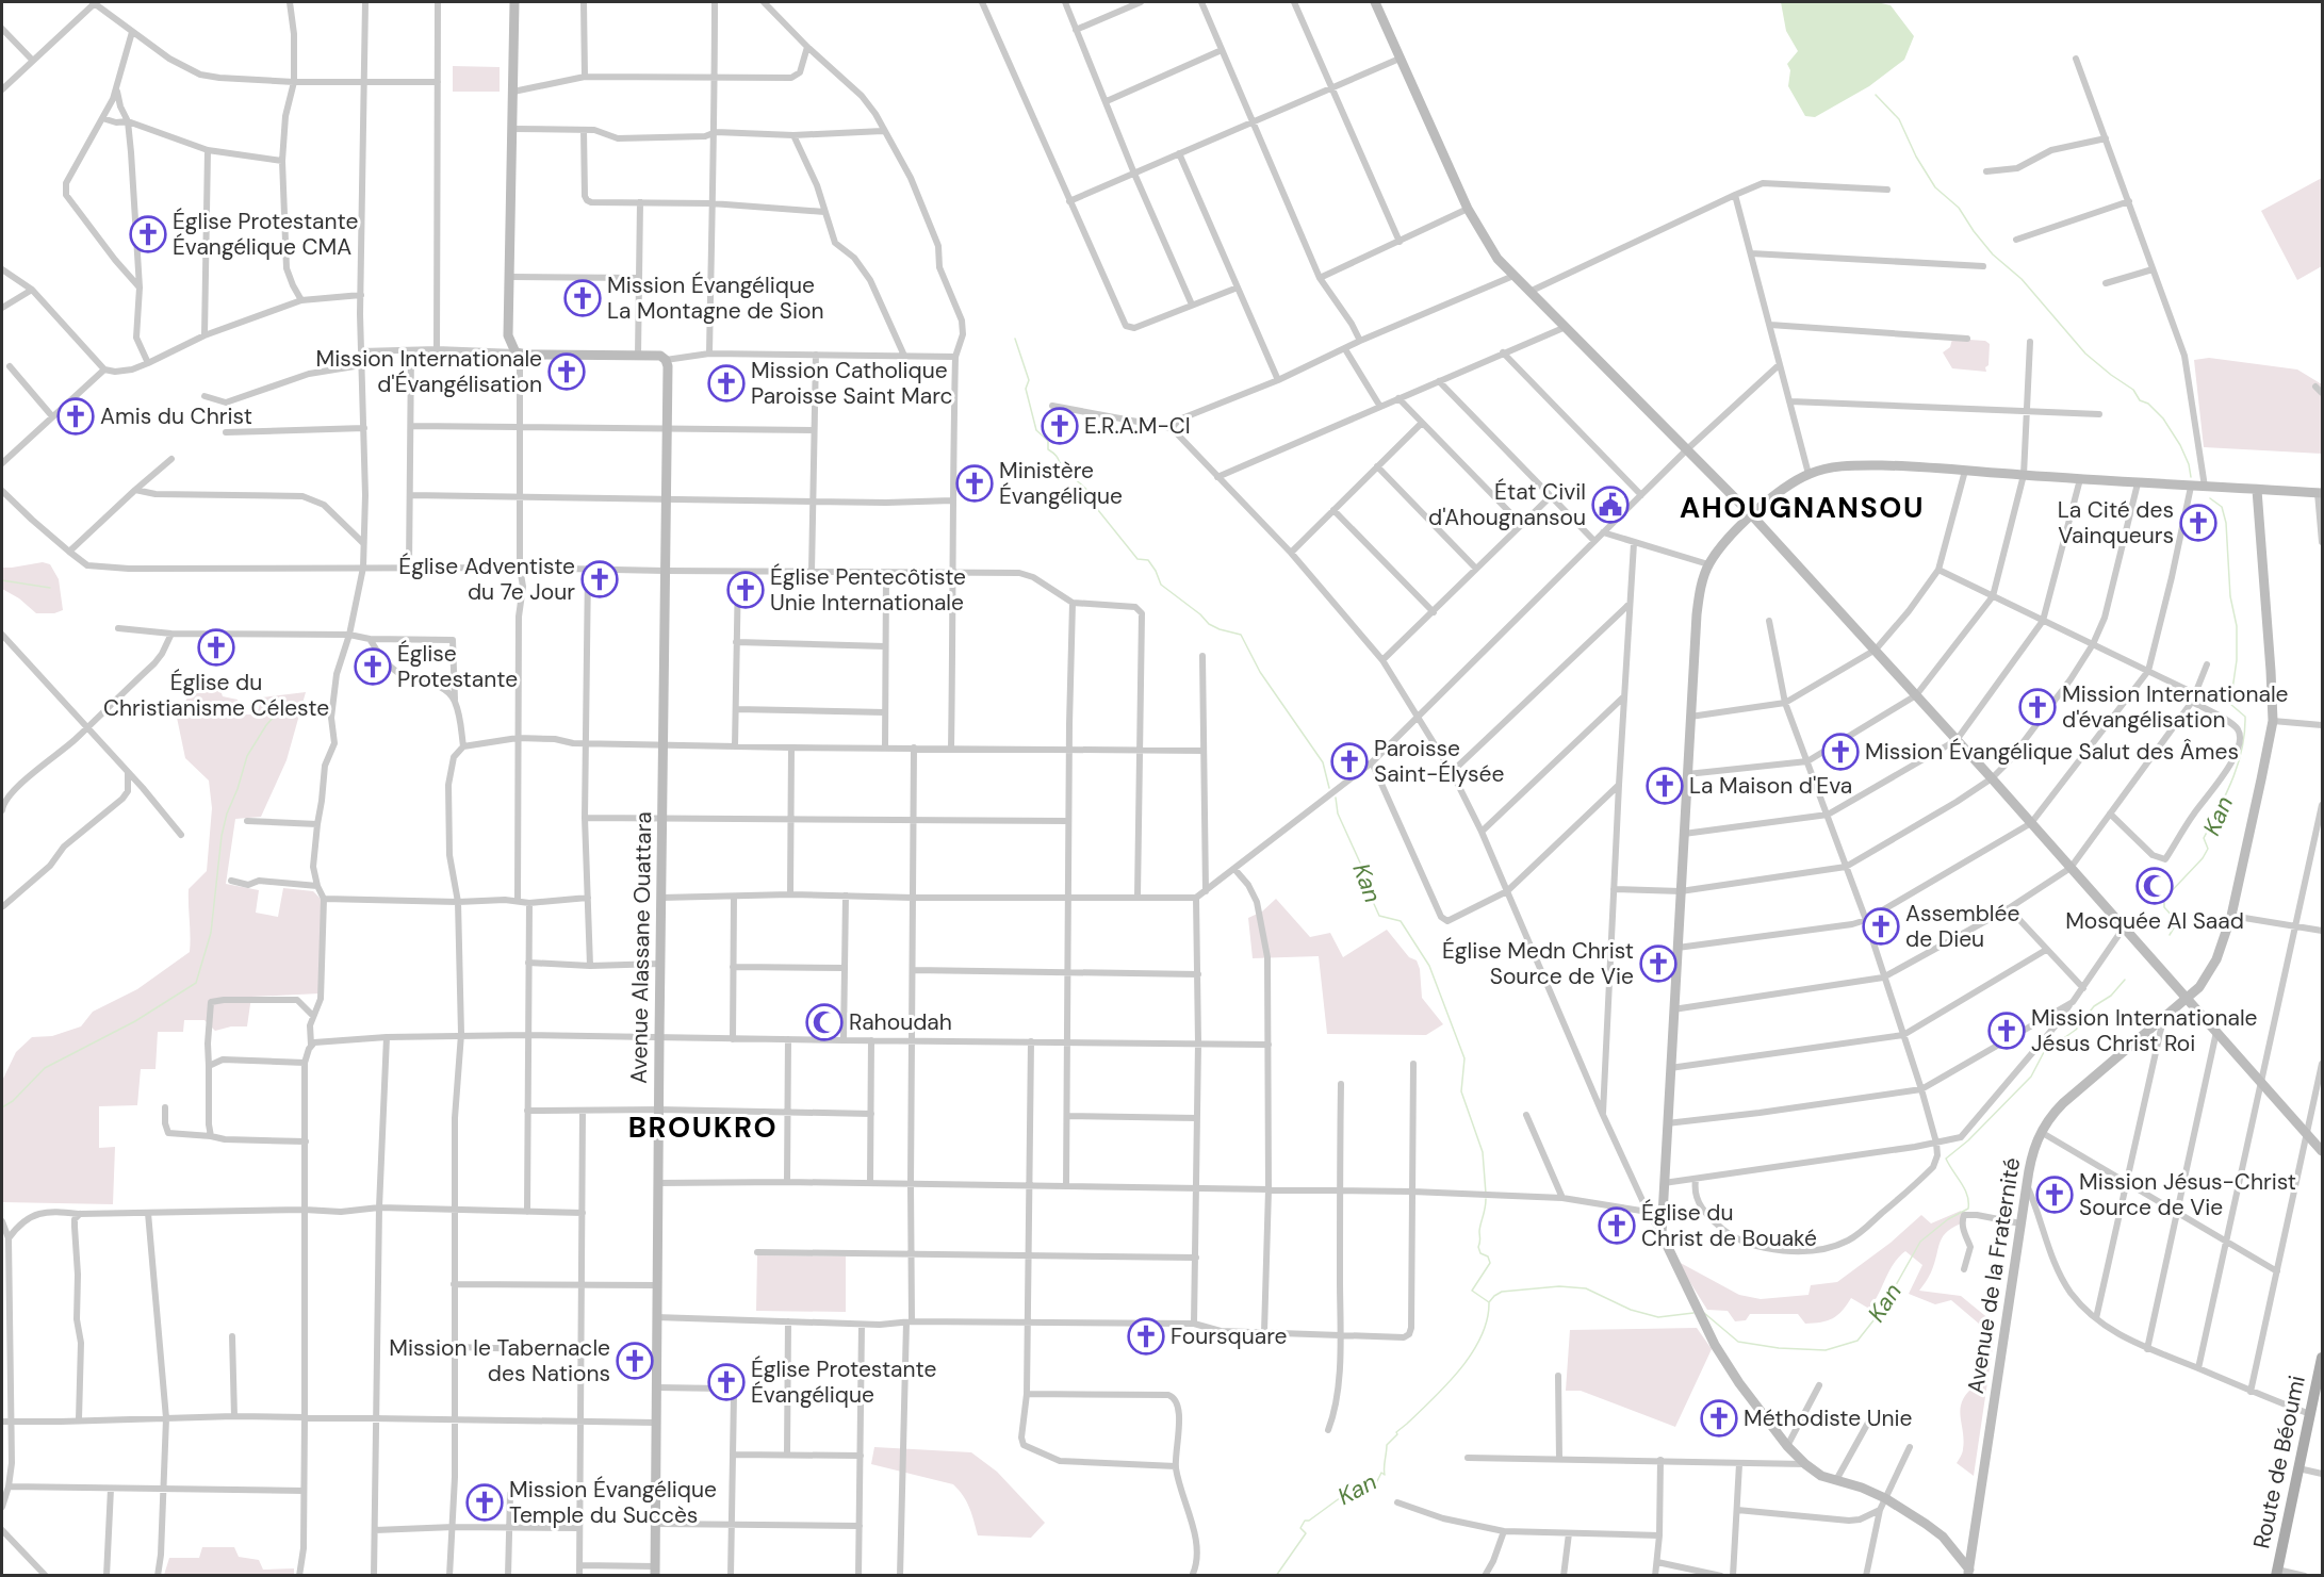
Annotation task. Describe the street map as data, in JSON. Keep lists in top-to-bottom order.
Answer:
{
  "streets": {
    "main road": ["Route de Béoumi"],
    "street": ["Avenue Alassane Ouattara", "Avenue de la Fraternité"]
  },
  "districts": ["AHOUGNANSOU", "BROUKRO"],
  "water": ["Kan"],
  "places": {
    "church": [
      "Église Protestante Évangélique CMA",
      "Mission Évangélique La Montagne de Sion",
      "Mission Internationale d'Évangélisation",
      "Mission Catholique Paroisse Saint Marc",
      "Amis du Christ",
      "E.R.A.M-CI",
      "Ministère Évangélique",
      "La Cité des Vainqueurs",
      "Église Adventiste du 7e Jour",
      "Église Pentecôtiste Unie Internationale",
      "Église du Christianisme Céleste",
      "Église Protestante",
      "Mission Internationale d'évangélisation",
      "Mission Évangélique Salut des Âmes",
      "Paroisse Saint-Élysée",
      "La Maison d'Eva",
      "Assemblée de Dieu",
      "Église Medn Christ Source de Vie",
      "Mission Internationale Jésus Christ Roi",
      "Mission Jésus-Christ Source de Vie",
      "Église du Christ de Bouaké",
      "Foursquare",
      "Mission le Tabernacle des Nations",
      "Église Protestante Évangélique",
      "Méthodiste Unie",
      "Mission Évangélique Temple du Succès"
    ],
    "public building": ["État Civil d'Ahougnansou"],
    "mosque": ["Mosquée Al Saad", "Rahoudah"]
  }
}
